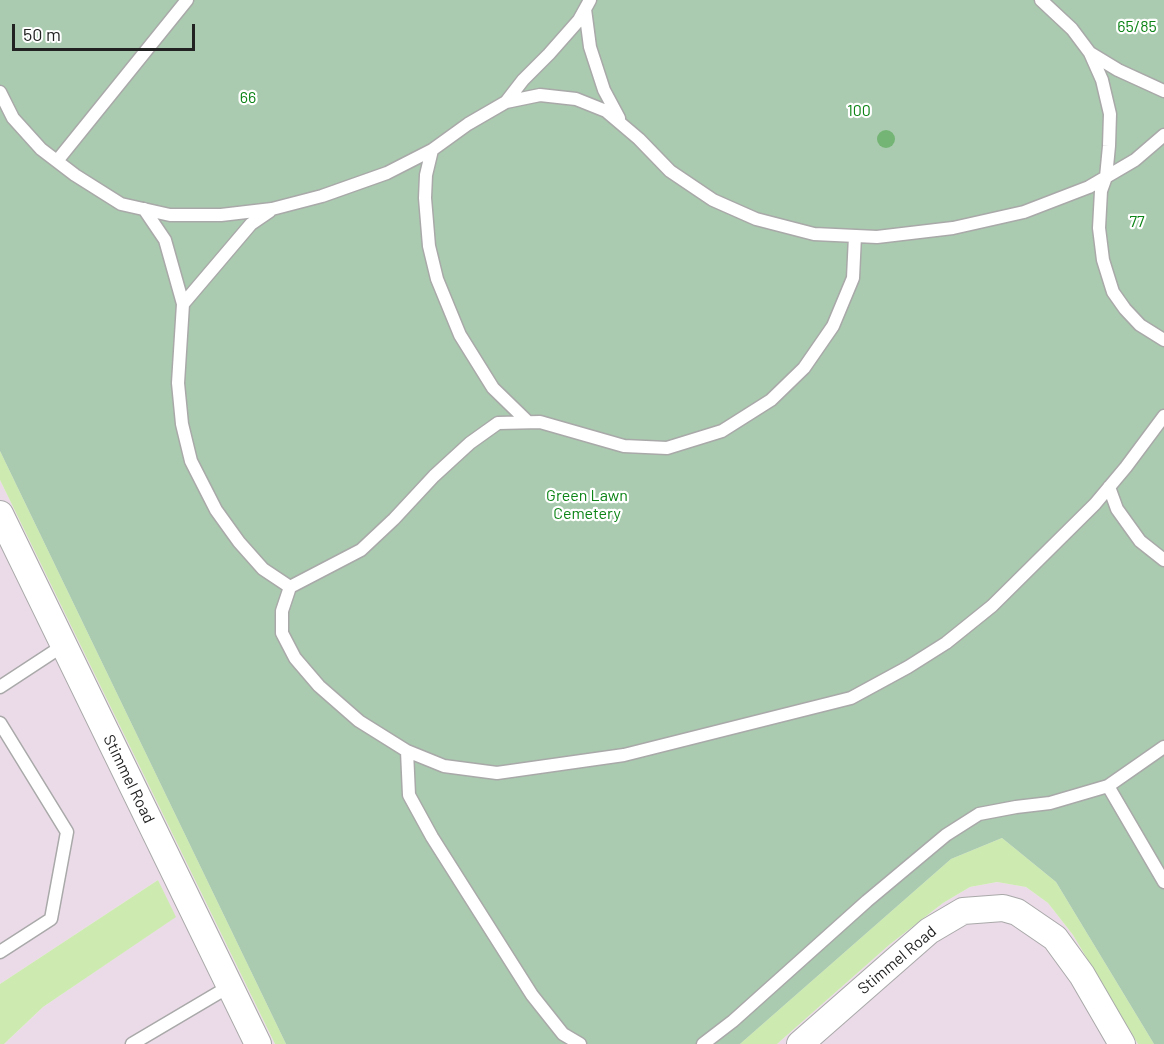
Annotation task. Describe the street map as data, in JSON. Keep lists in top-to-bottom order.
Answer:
{
  "streets": {
    "street": ["Stimmel Road"]
  },
  "parks": [
    "65/85",
    "66",
    "100",
    "77",
    "Green Lawn Cemetery"
  ],
  "scale_bar": "50 m"
}
